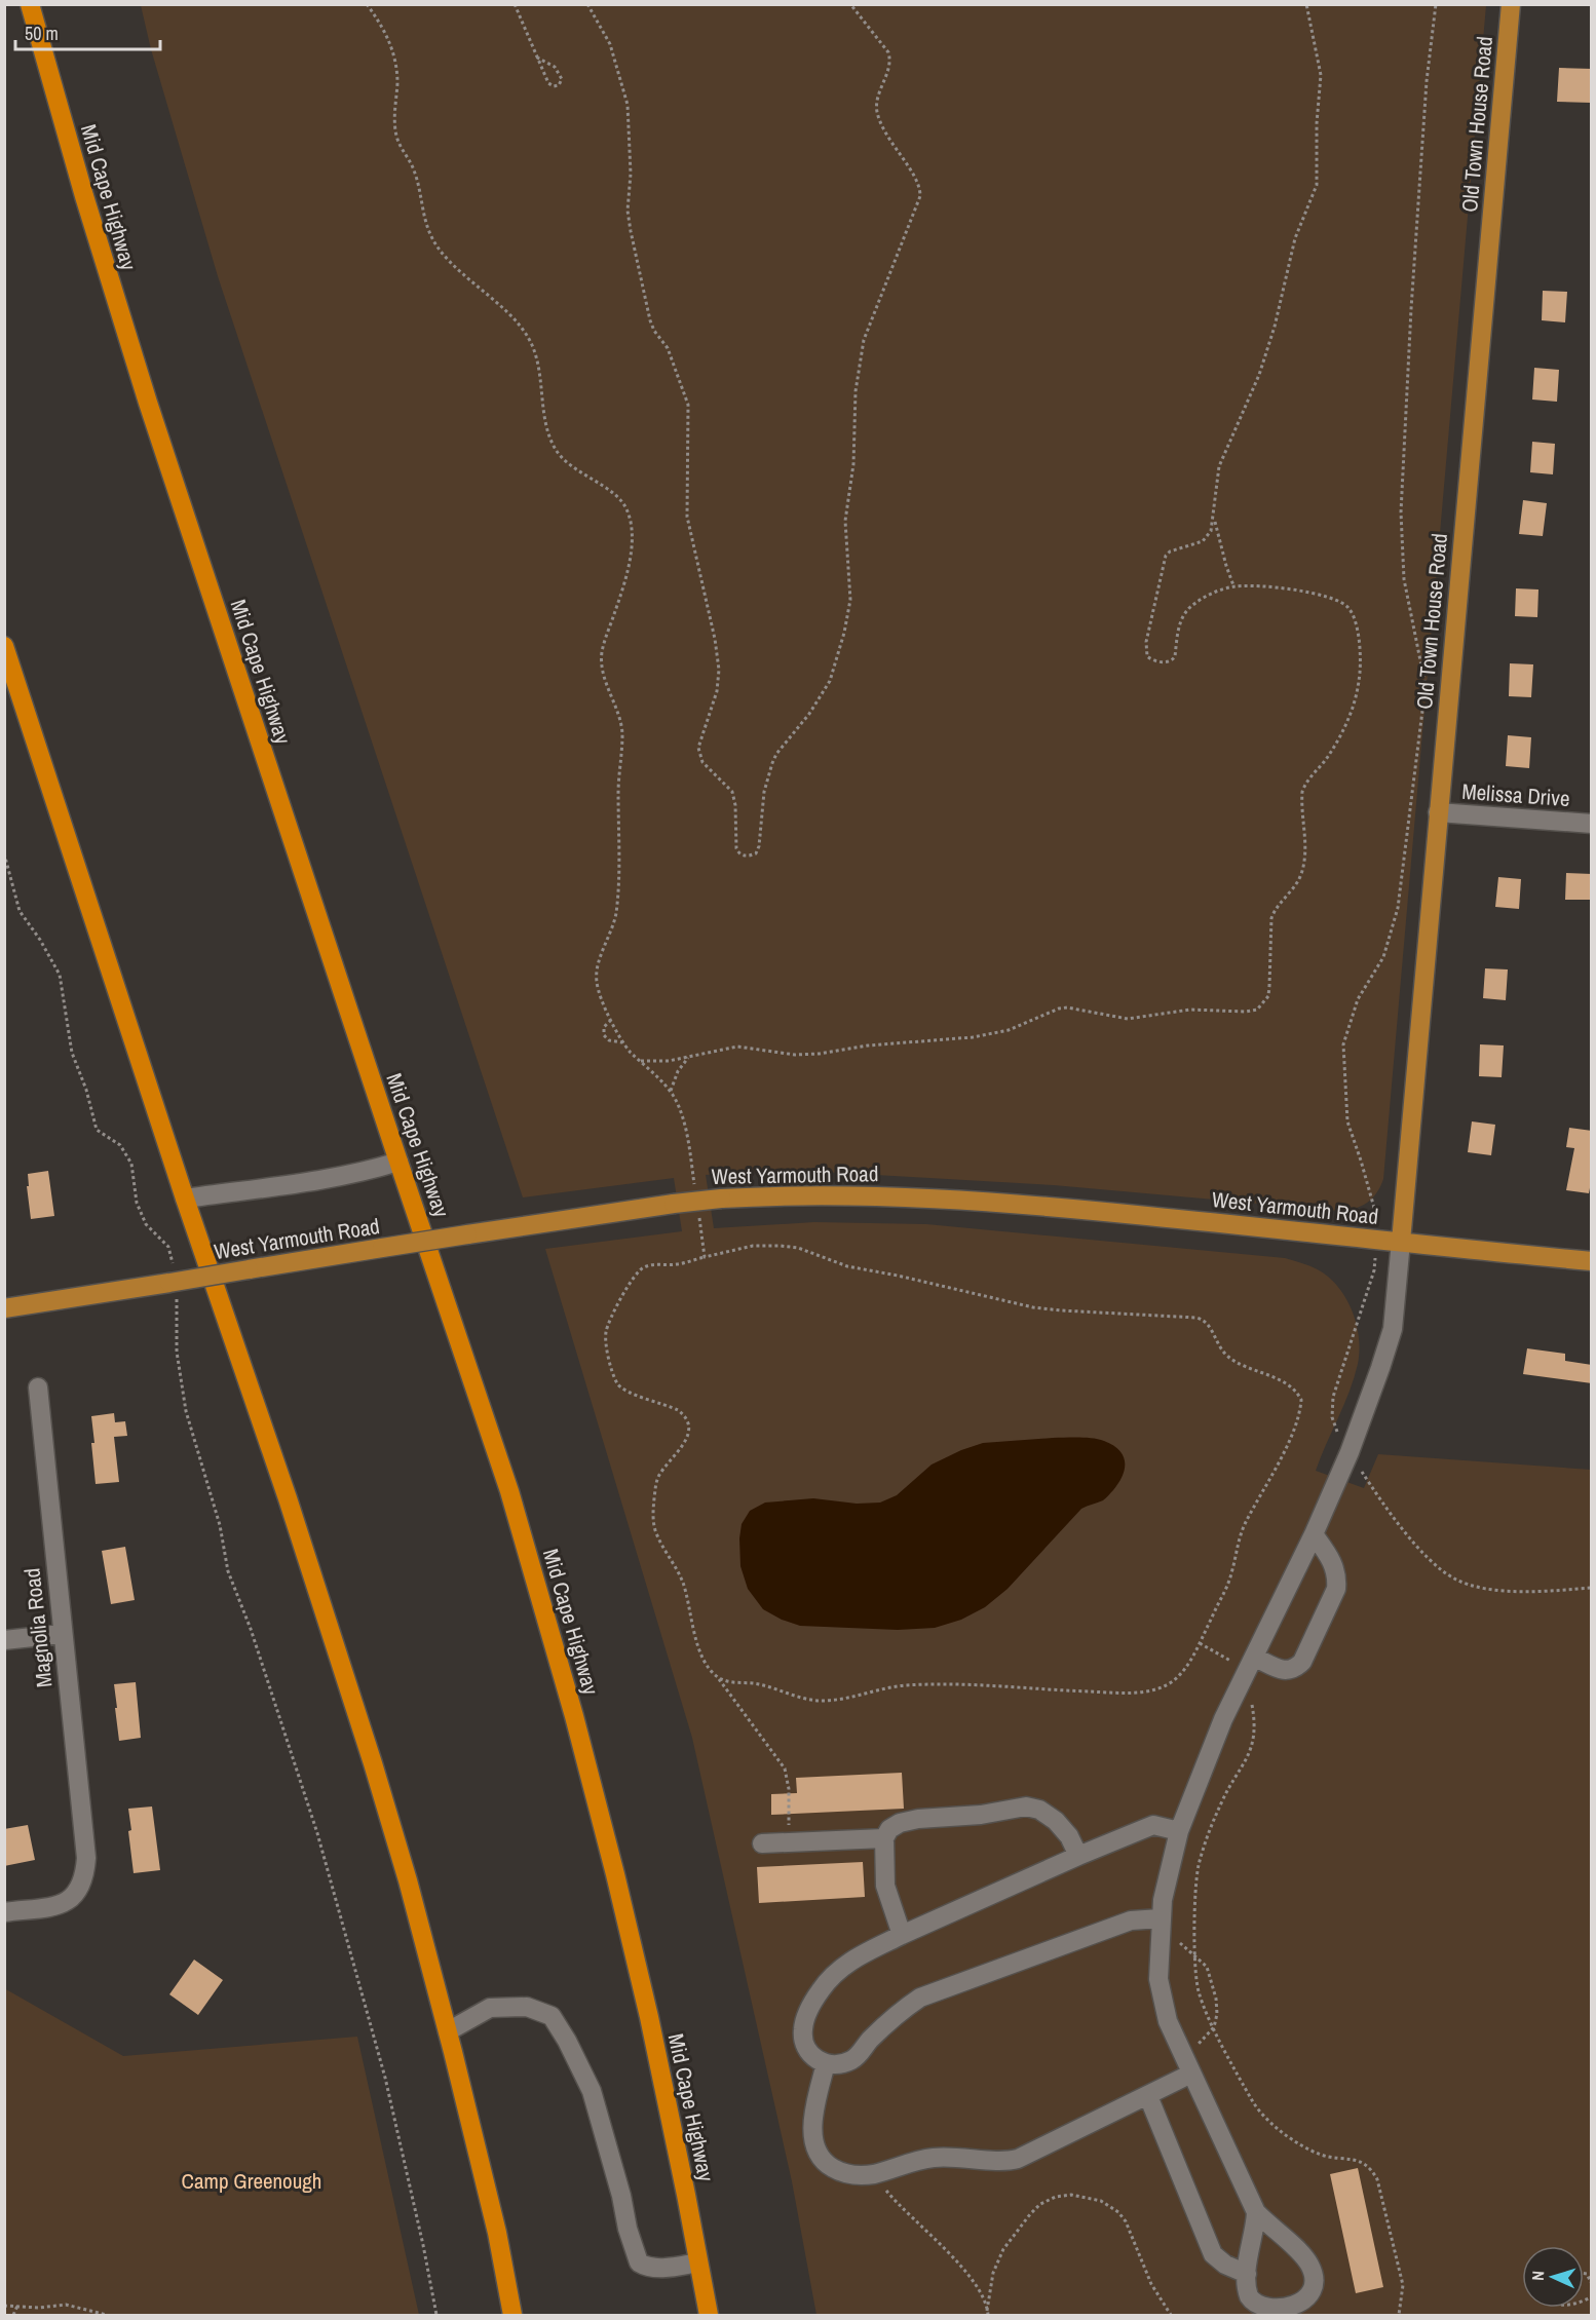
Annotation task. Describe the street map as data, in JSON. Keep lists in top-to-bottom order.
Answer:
{
  "streets": {
    "highway": ["Mid Cape Highway"],
    "main road": ["Old Town House Road", "West Yarmouth Road"],
    "street": ["Melissa Drive", "Magnolia Road"]
  },
  "crossings": [
    ["Old Town House Road", "Melissa Drive"],
    ["Old Town House Road", "West Yarmouth Road"]
  ],
  "parks": ["Camp Greenough"],
  "scale_bar": "50 m",
  "north": "left"
}
